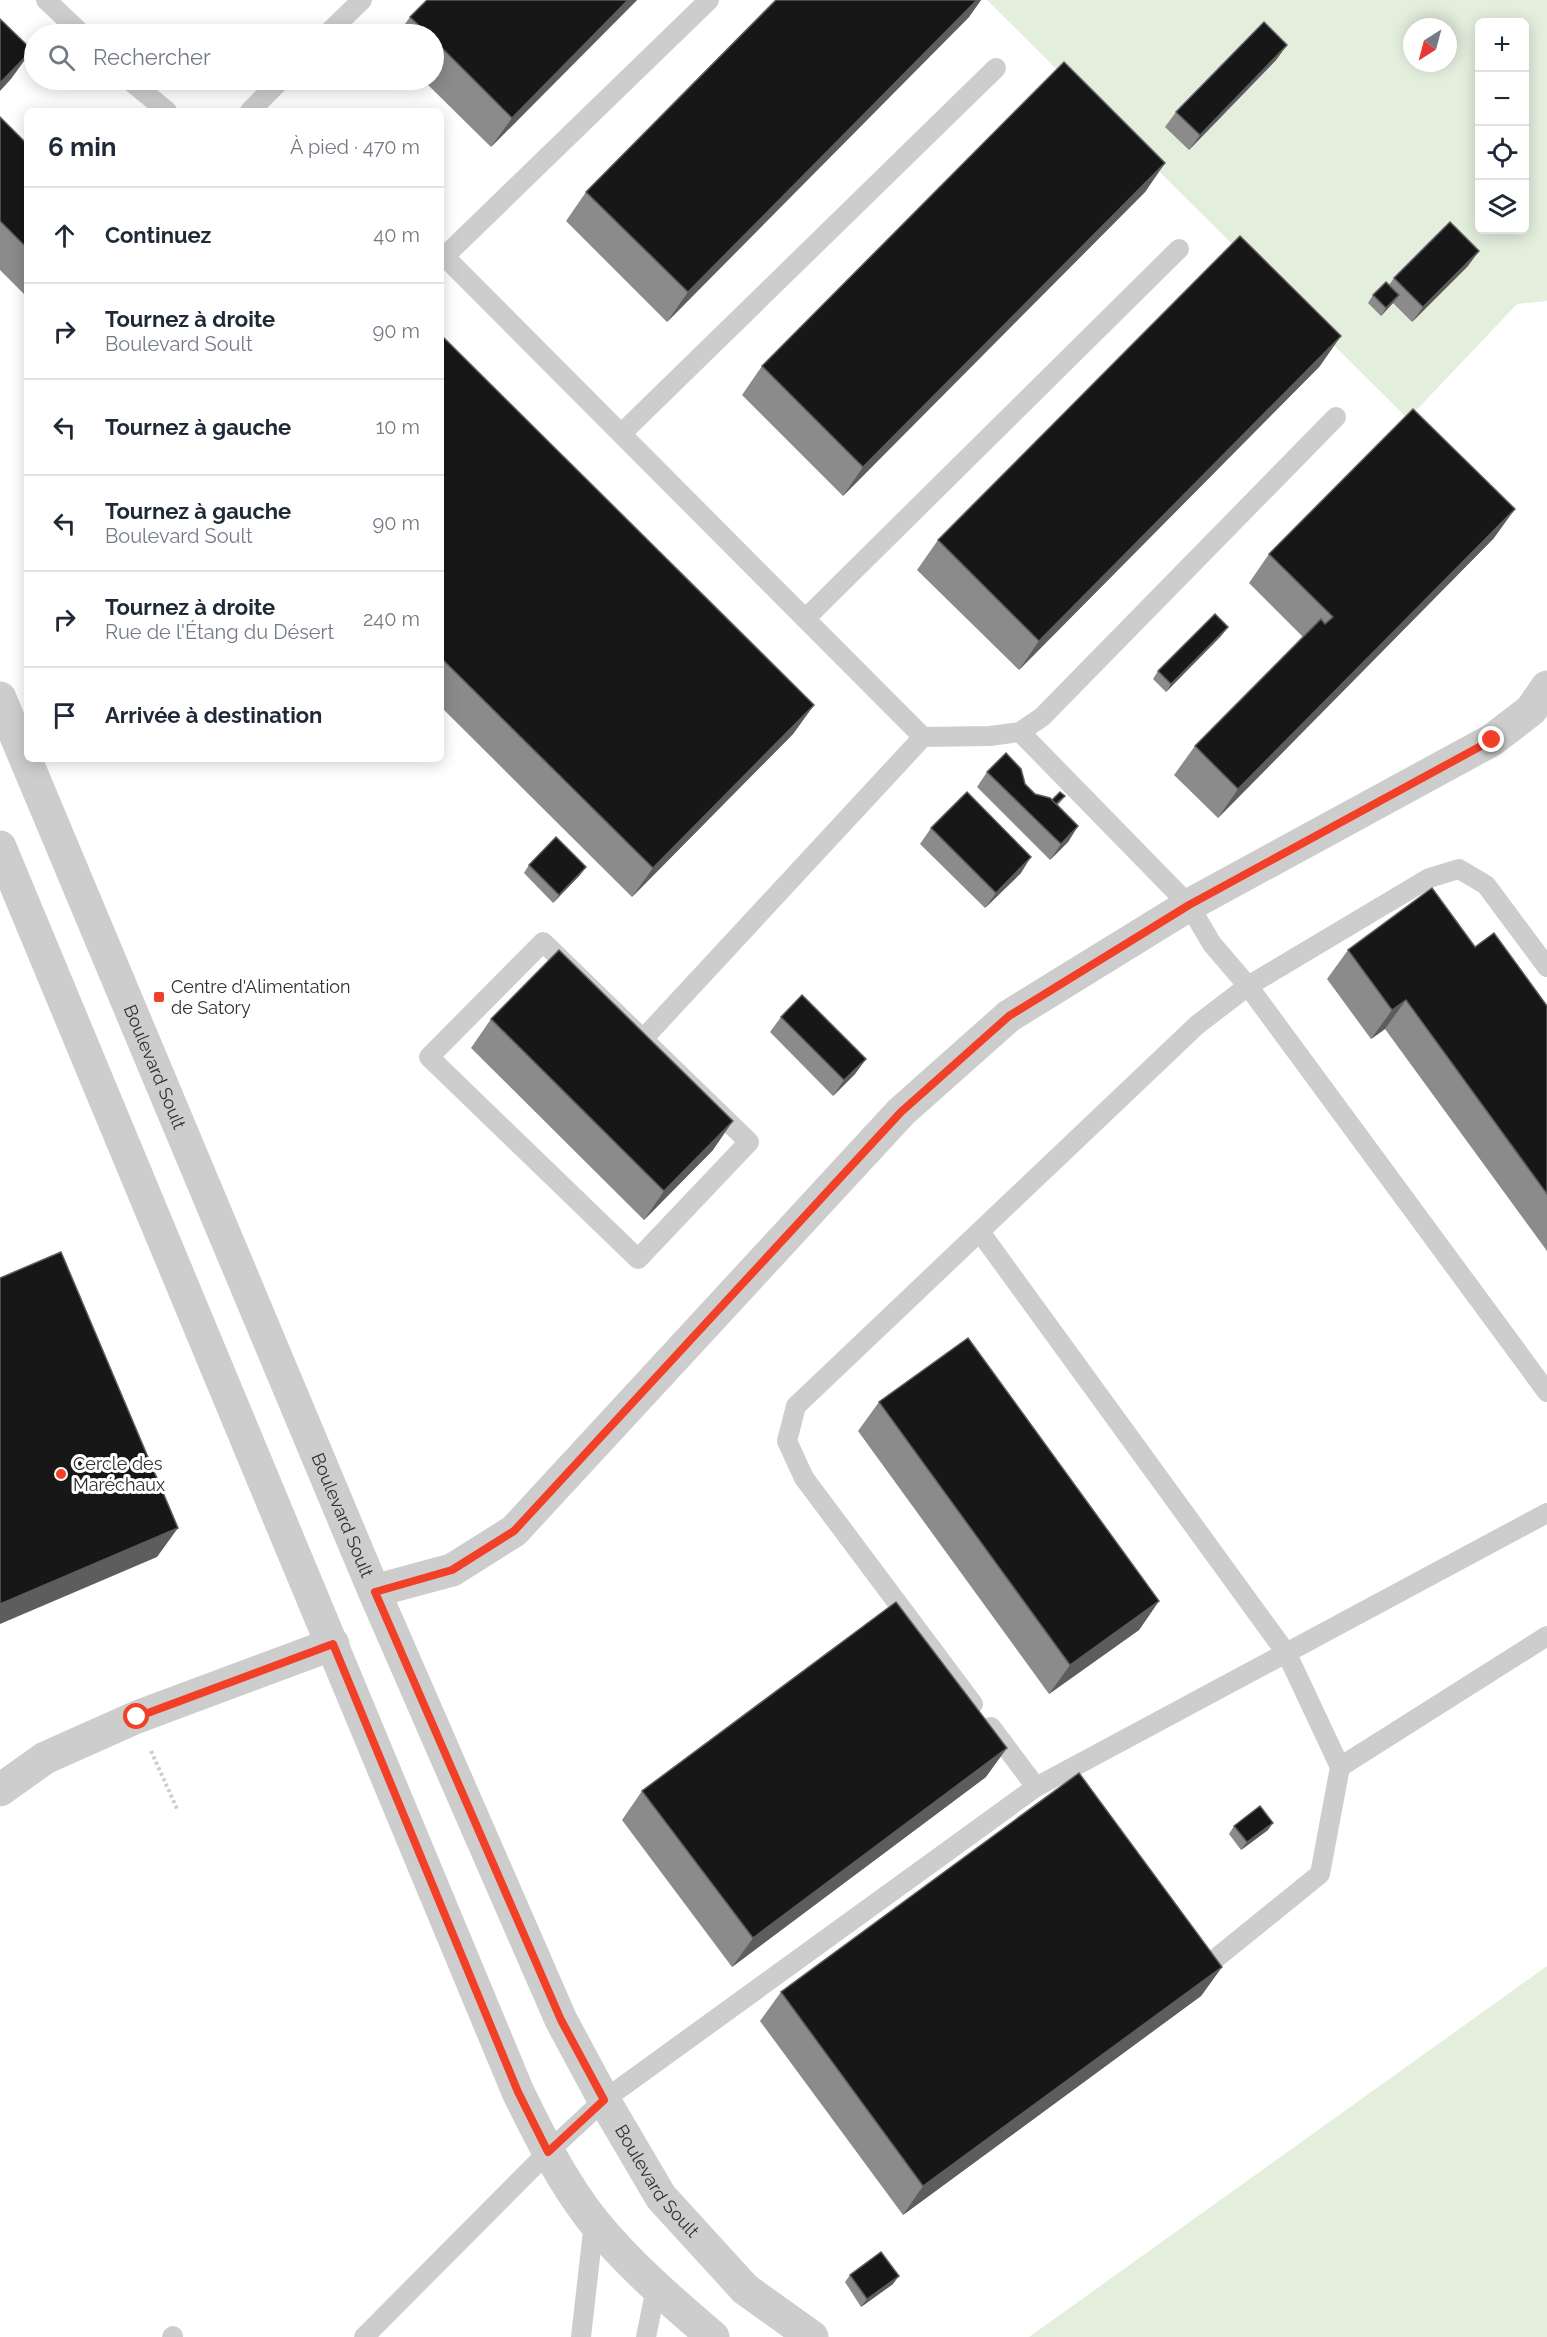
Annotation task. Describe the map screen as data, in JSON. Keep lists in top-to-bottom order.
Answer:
{
  "streets": {
    "street": ["Boulevard Soult"]
  },
  "places": {
    "transit": ["Centre d'Alimentation de Satory"],
    "other": ["Cercle des Maréchaux"]
  },
  "north": "bottom left",
  "page": {
    "map_buttons": ["+", "−"],
    "search": "Rechercher",
    "heading": ["6 min", "À pied · 470 m"],
    "list": [
      ["Continuez", "40 m"],
      ["Tournez à droite", "Boulevard Soult", "90 m"],
      ["Tournez à gauche", "10 m"],
      ["Tournez à gauche", "Boulevard Soult", "90 m"],
      ["Tournez à droite", "Rue de l'Étang du Désert", "240 m"],
      "Arrivée à destination"
    ]
  }
}
